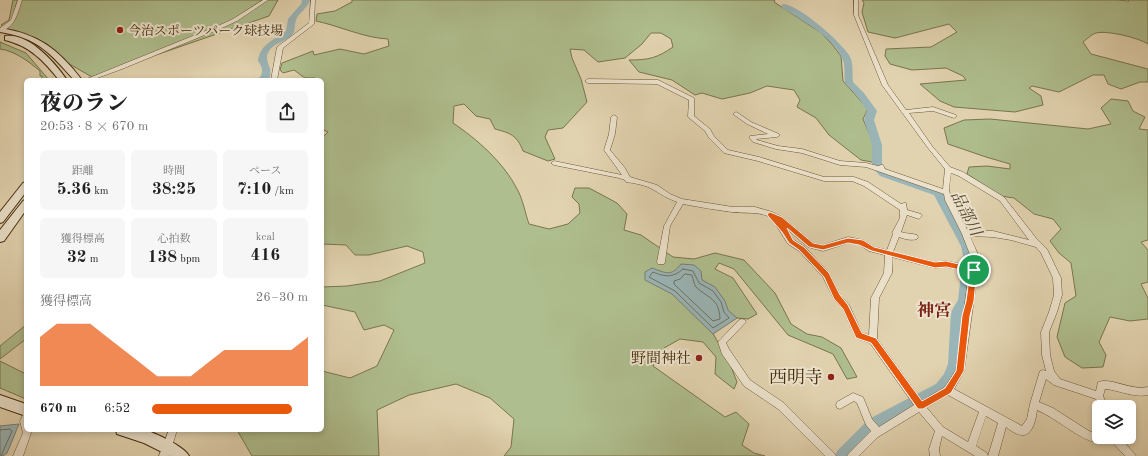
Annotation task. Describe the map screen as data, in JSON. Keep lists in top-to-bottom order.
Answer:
{
  "districts": ["神宮"],
  "water": ["品部川"],
  "places": ["今治スポーツパーク球技場", "野間神社", "西明寺"],
  "page": {
    "heading": ["夜のラン", "20:53 · 8 × 670 m"],
    "stats": [
      ["距離", "5.36 km"],
      ["時間", "38:25"],
      ["ペース", "7:10 /km"],
      ["獲得標高", "32 m"],
      ["心拍数", "138 bpm"],
      ["kcal", "416"]
    ],
    "chart": ["獲得標高", "26–30 m"],
    "list": [
      {
        "name": "670 m",
        "note": "6:52"
      }
    ]
  }
}
